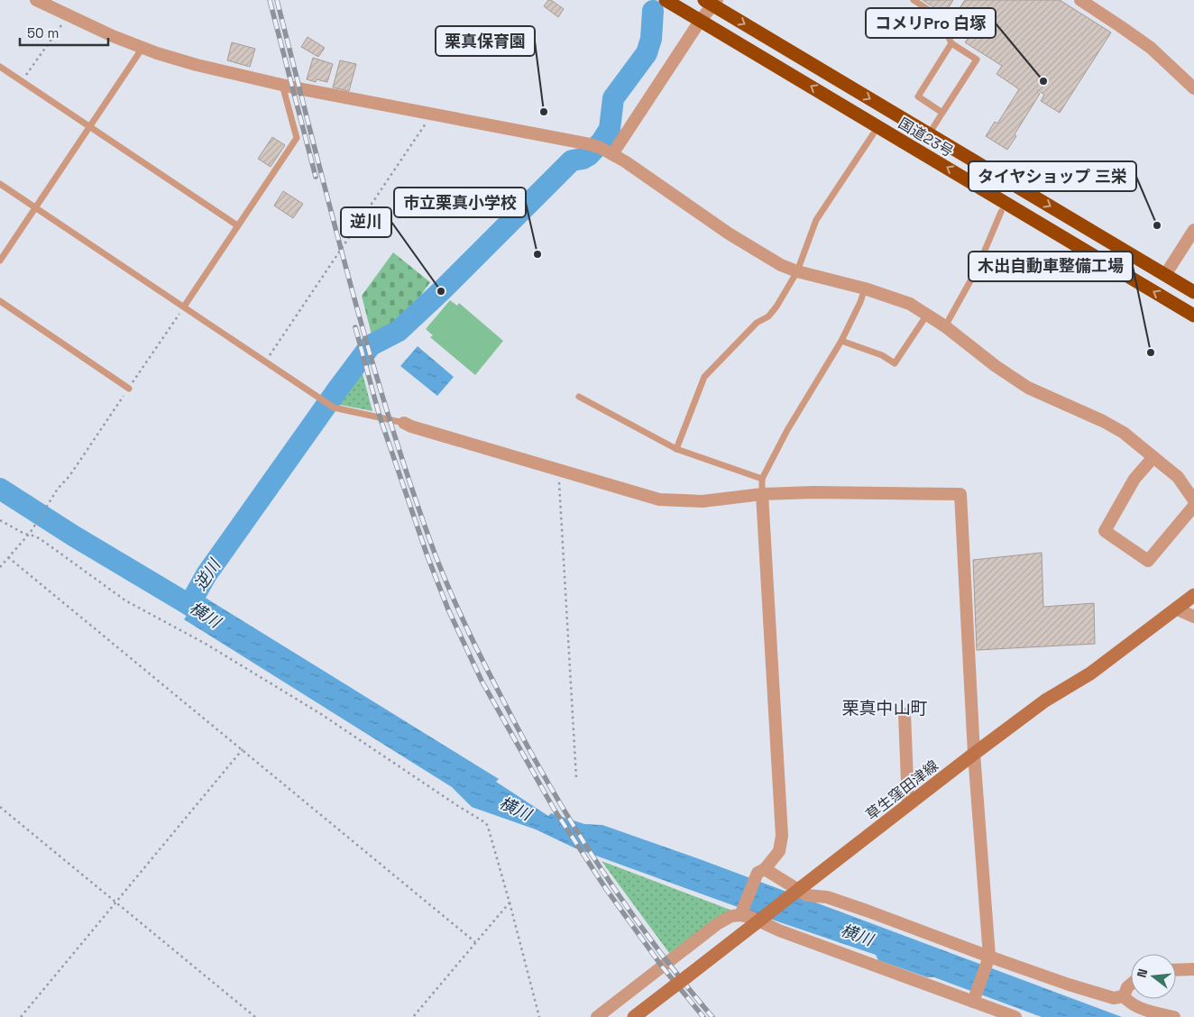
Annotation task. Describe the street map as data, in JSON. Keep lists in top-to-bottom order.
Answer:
{
  "streets": {
    "highway": ["国道23号"],
    "main road": ["草生窪田津線"]
  },
  "districts": ["栗真中山町"],
  "water": ["逆川", "横川"],
  "places": [
    "コメリPro 白塚",
    "栗真保育園",
    "タイヤショップ 三栄",
    "市立栗真小学校",
    "逆川",
    "木出自動車整備工場"
  ],
  "scale_bar": "50 m",
  "north": "left"
}
